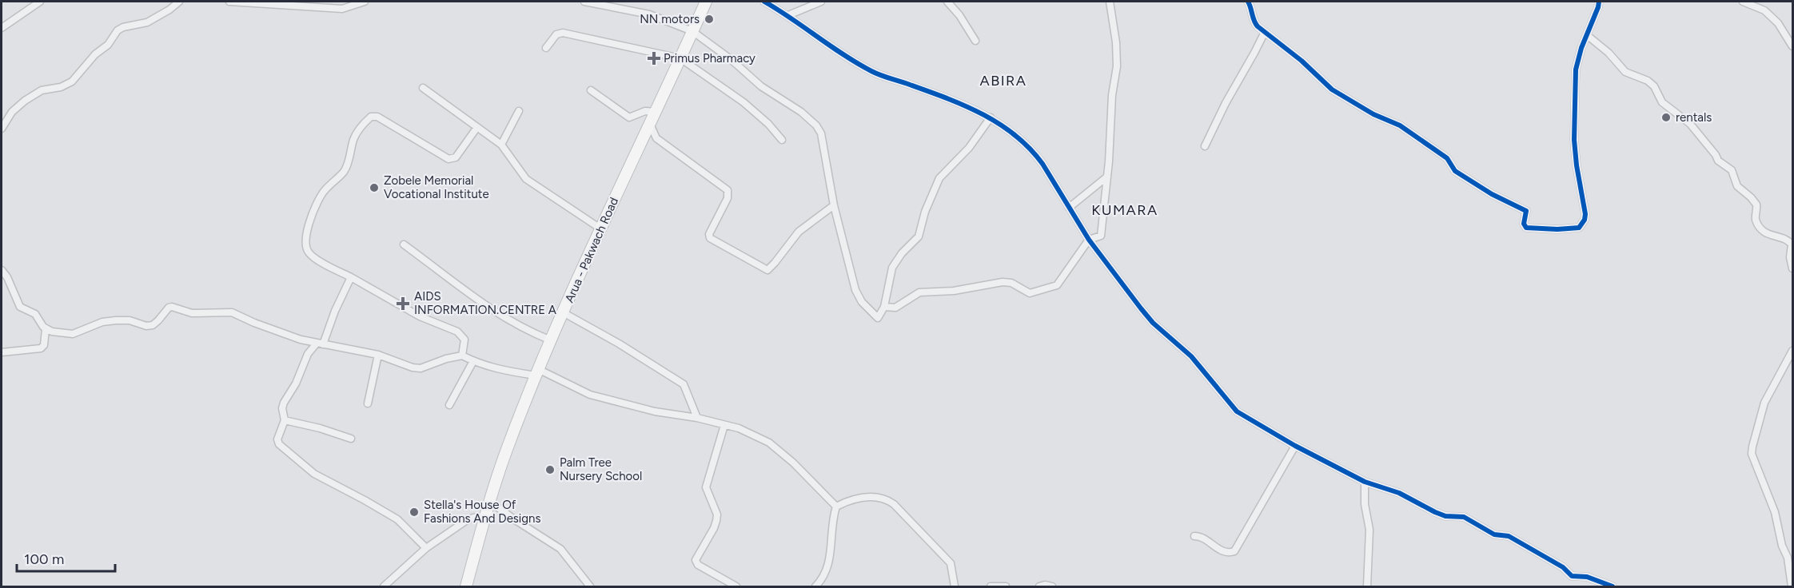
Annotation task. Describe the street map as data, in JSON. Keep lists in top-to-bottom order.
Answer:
{
  "streets": {
    "main road": ["Arua - Pakwach Road"]
  },
  "districts": ["ABIRA", "KUMARA"],
  "places": {
    "other": [
      "NN motors",
      "rentals",
      "Zobele Memorial Vocational Institute",
      "Palm Tree Nursery School",
      "Stella's House Of Fashions And Designs"
    ],
    "health": ["Primus Pharmacy", "AIDS INFORMATION.CENTRE A"]
  },
  "scale_bar": "100 m"
}
